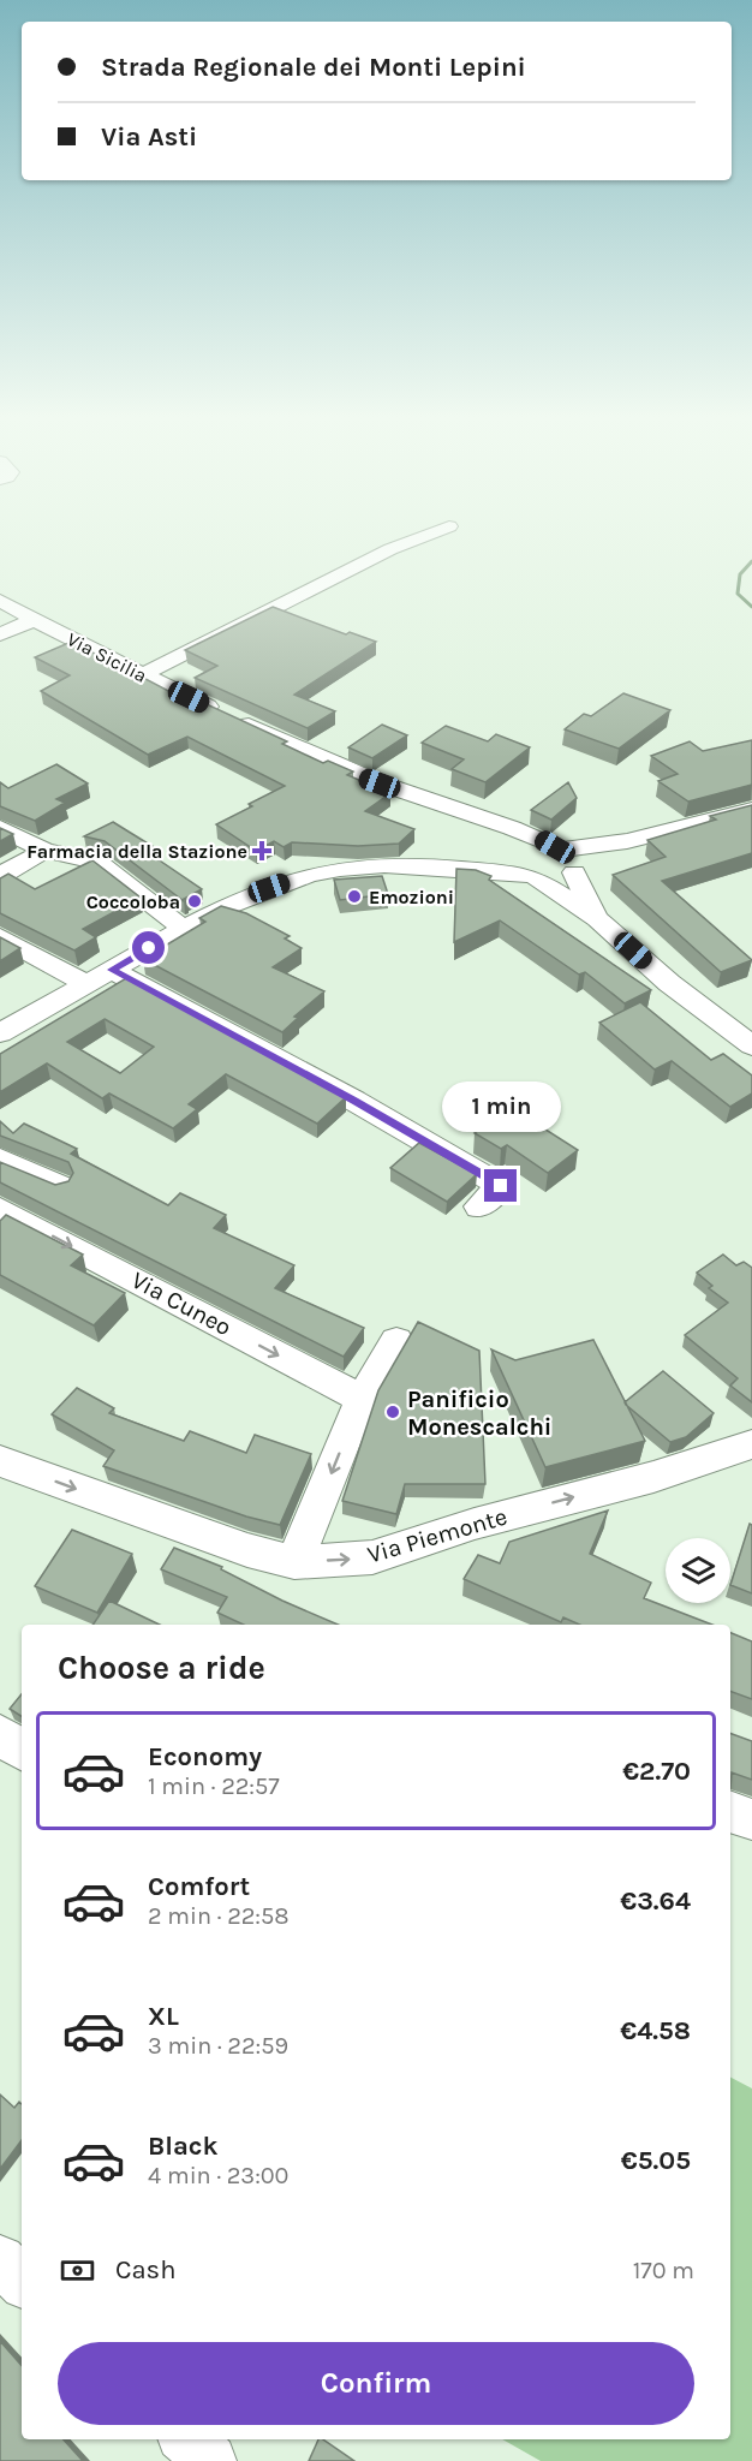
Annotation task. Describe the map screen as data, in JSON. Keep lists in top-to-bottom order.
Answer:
{
  "streets": {
    "street": ["Via Sicilia", "Via Cuneo", "Via Piemonte"]
  },
  "one_way": ["Via Piemonte"],
  "places": {
    "health": ["Farmacia della Stazione"],
    "other": ["Emozioni", "Coccoloba", "Panificio Monescalchi"]
  },
  "page": {
    "banner": ["Strada Regionale dei Monti Lepini", "Via Asti"],
    "bubble": "1 min",
    "heading": "Choose a ride",
    "list": [
      {
        "name": "Economy",
        "note": "1 min · 22:57",
        "value": "€2.70"
      },
      {
        "name": "Comfort",
        "note": "2 min · 22:58",
        "value": "€3.64"
      },
      {
        "name": "XL",
        "note": "3 min · 22:59",
        "value": "€4.58"
      },
      {
        "name": "Black",
        "note": "4 min · 23:00",
        "value": "€5.05"
      }
    ],
    "pay": ["Cash", "170 m"],
    "buttons": "Confirm"
  }
}
